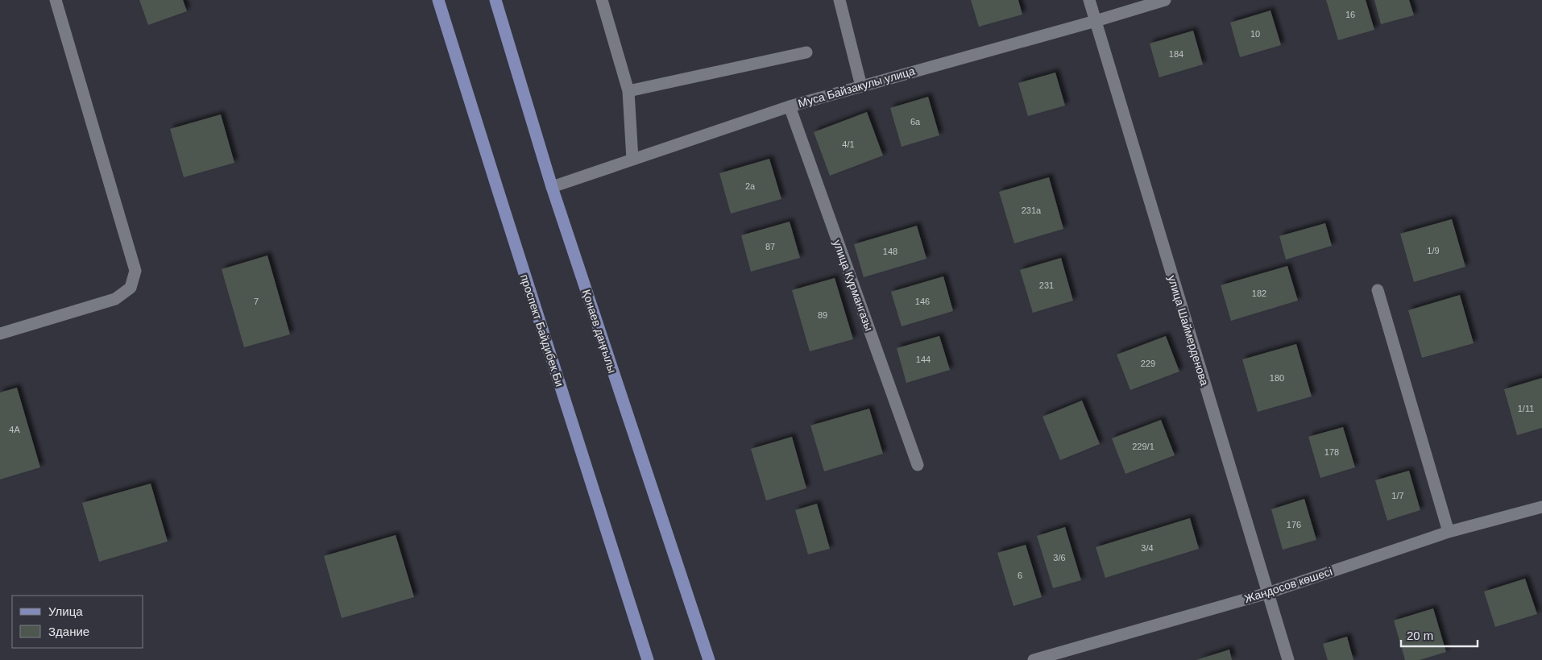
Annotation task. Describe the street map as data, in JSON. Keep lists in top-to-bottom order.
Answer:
{
  "streets": {
    "main road": ["проспект Байдибек Би", "Қонаев даңғылы"],
    "street": [
      "Муса Байзакулы улица",
      "улица Курмангазы",
      "улица Шаймерденова",
      "Жандосов көшесі"
    ]
  },
  "crossings": [
    ["Муса Байзакулы улица", "улица Курмангазы"],
    ["Муса Байзакулы улица", "улица Шаймерденова"],
    ["Муса Байзакулы улица", "Қонаев даңғылы"],
    ["улица Шаймерденова", "Жандосов көшесі"]
  ],
  "house_numbers": [
    "16",
    "10",
    "184",
    "6а",
    "4/1",
    "2а",
    "231а",
    "87",
    "1/9",
    "148",
    "231",
    "182",
    "7",
    "146",
    "89",
    "144",
    "229",
    "180",
    "1/11",
    "4А",
    "229/1",
    "178",
    "1/7",
    "176",
    "3/4",
    "3/6",
    "6"
  ],
  "legend": ["Улица", "Здание"],
  "scale_bar": "20 m"
}
